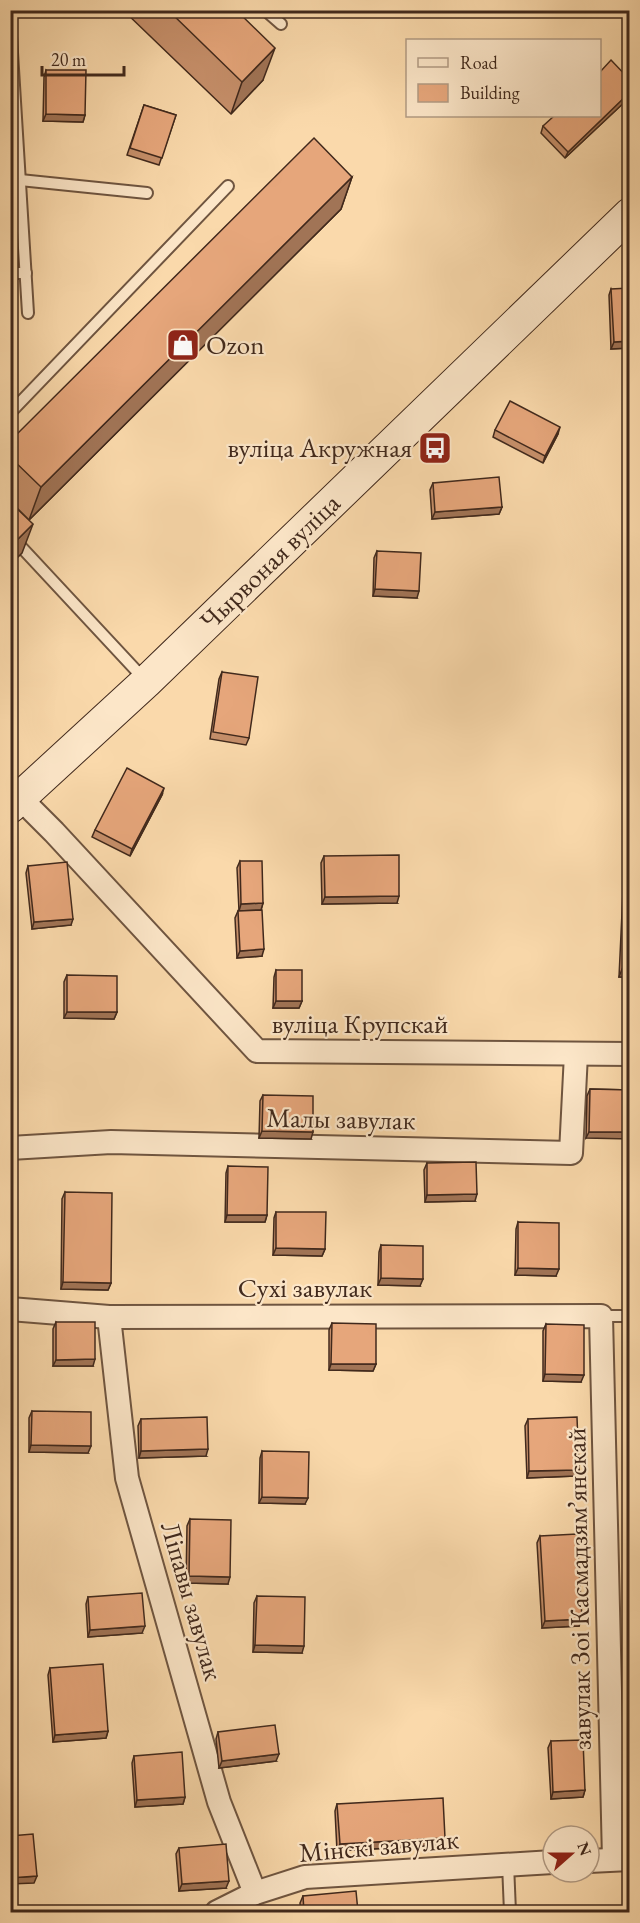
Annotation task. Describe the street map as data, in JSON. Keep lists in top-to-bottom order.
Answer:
{
  "streets": {
    "main road": ["Чырвоная вуліца"],
    "street": [
      "вуліца Крупскай",
      "Малы завулак",
      "Сухі завулак",
      "завулак Зоі Касмадзямʼянскай",
      "Ліпавы завулак",
      "Мінскі завулак"
    ]
  },
  "crossings": [
    ["Чырвоная вуліца", "вуліца Крупскай"],
    ["вуліца Крупскай", "Малы завулак"],
    ["Сухі завулак", "завулак Зоі Касмадзямʼянскай"],
    ["Сухі завулак", "Ліпавы завулак"],
    ["Ліпавы завулак", "Мінскі завулак"]
  ],
  "places": {
    "shop": ["Ozon"],
    "bus stop": ["вуліца Акружная"]
  },
  "legend": ["Road", "Building"],
  "scale_bar": "20 m",
  "north": "right"
}
